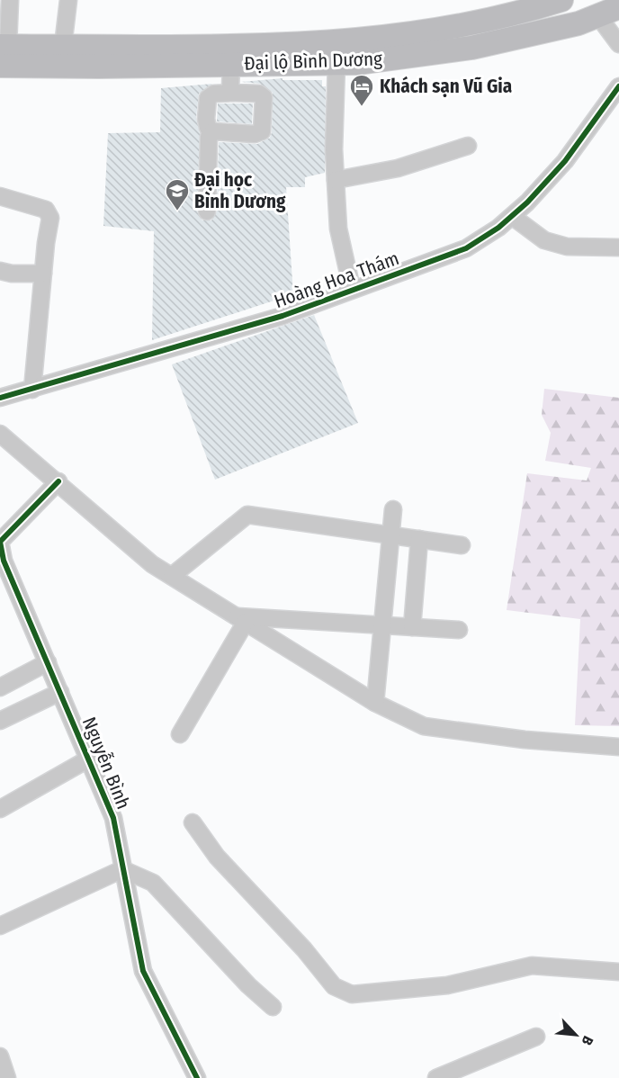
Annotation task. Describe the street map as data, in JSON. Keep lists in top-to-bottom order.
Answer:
{
  "streets": {
    "highway": ["Đại lộ Bình Dương"],
    "street": ["Hoàng Hoa Thám", "Nguyễn Bình"]
  },
  "places": {
    "hotel": ["Khách sạn Vũ Gia"],
    "school or university": ["Đại học Bình Dương"]
  },
  "north": "bottom right"
}
